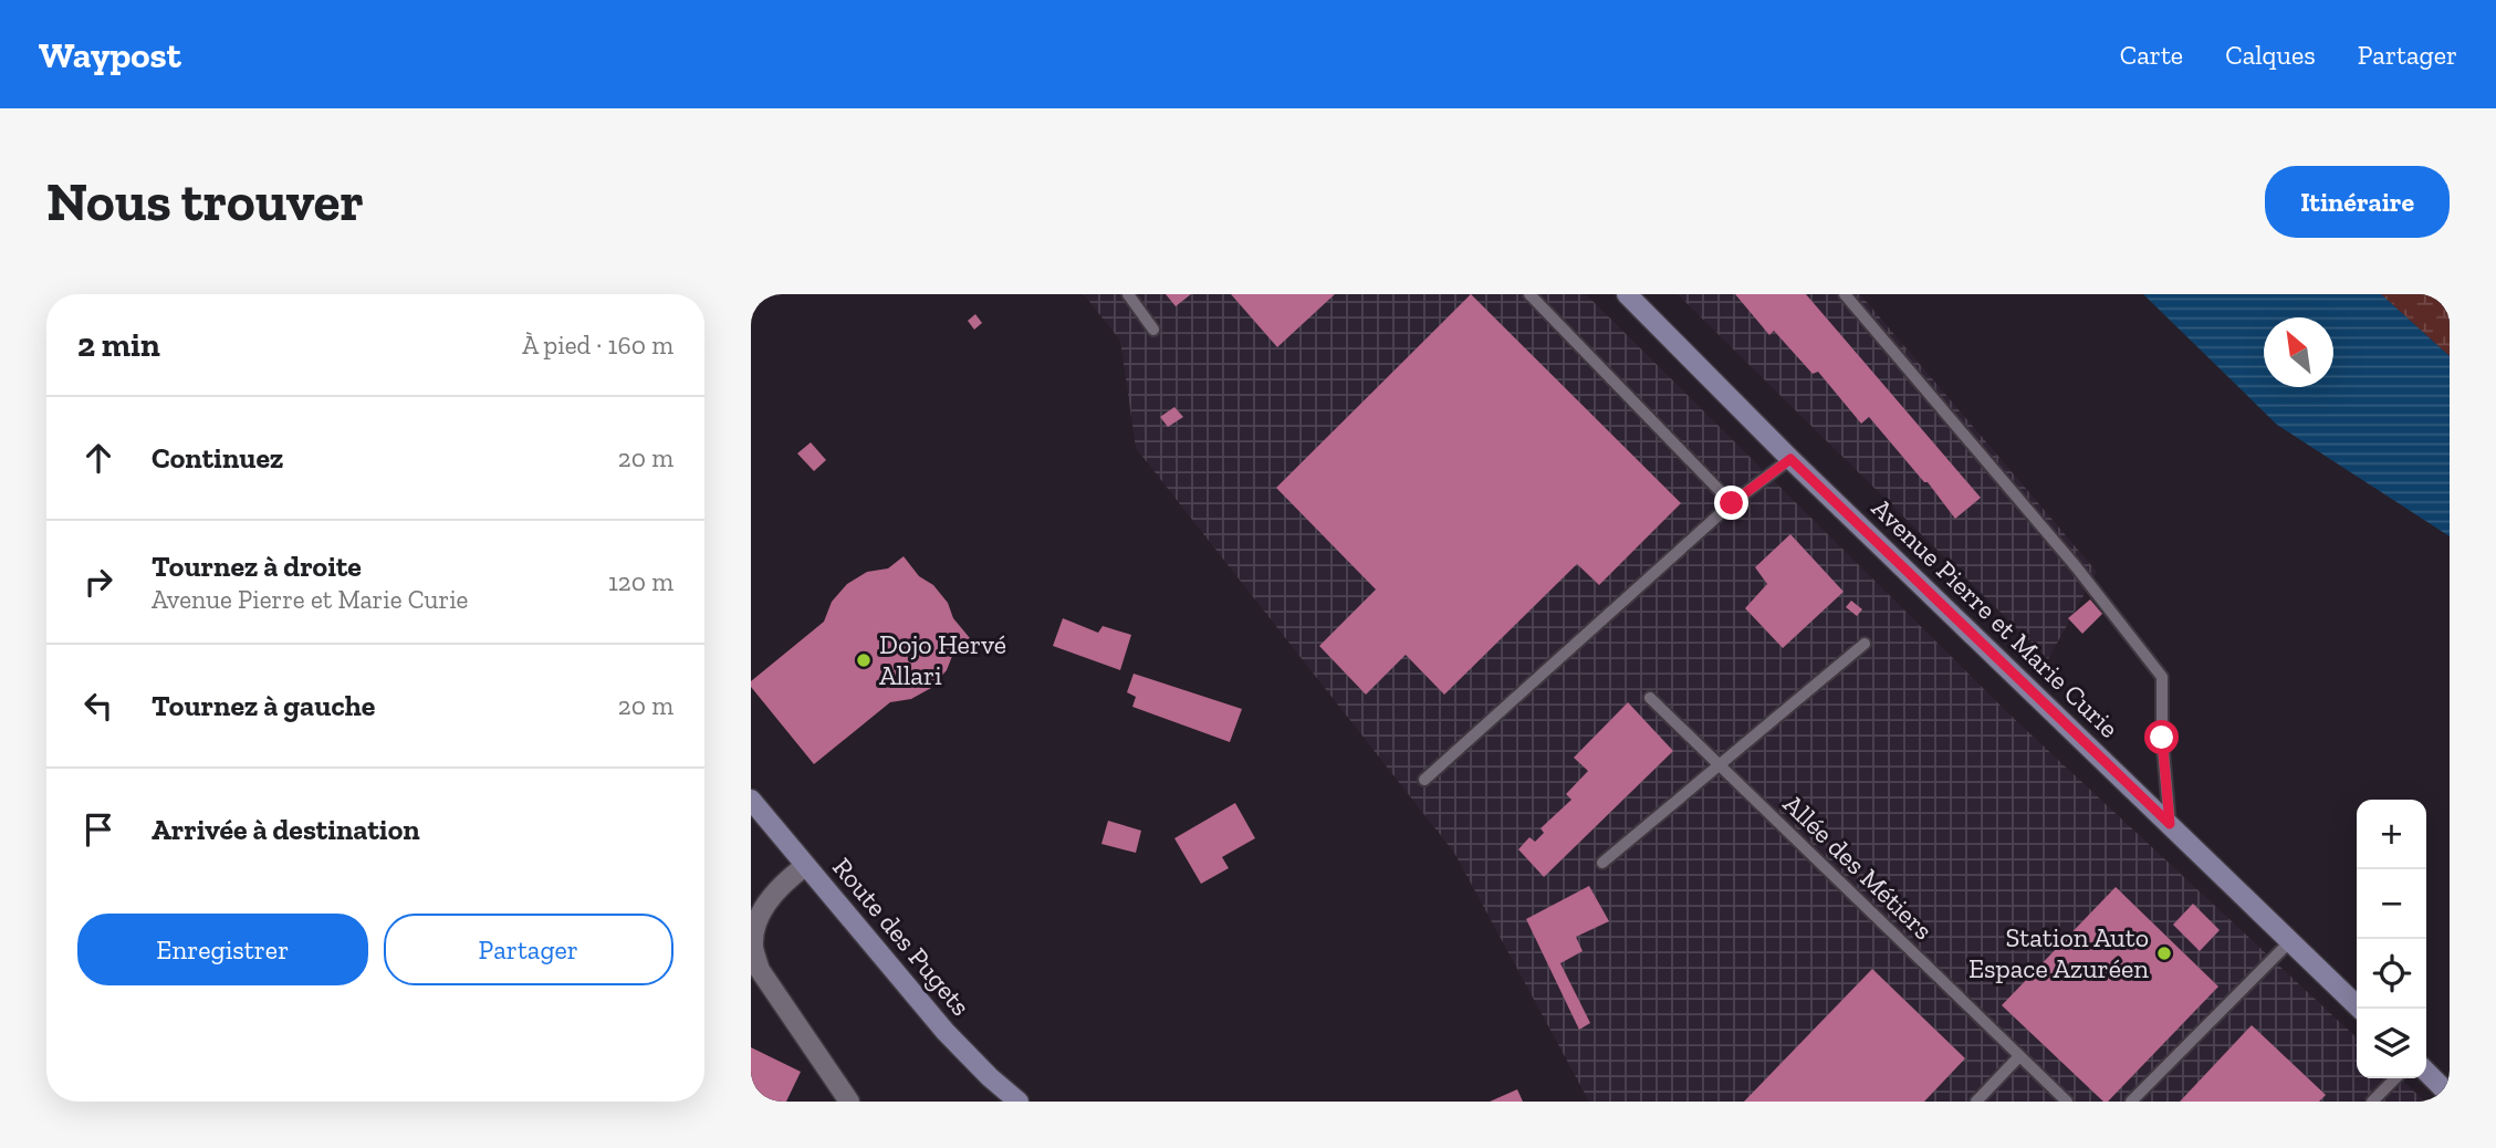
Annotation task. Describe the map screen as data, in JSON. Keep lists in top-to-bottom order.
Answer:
{
  "streets": {
    "main road": ["Avenue Pierre et Marie Curie", "Route des Pugets"],
    "lane": ["Allée des Métiers"]
  },
  "places": ["Dojo Hervé Allari", "Station Auto Espace Azuréen"],
  "north": "top left",
  "page": {
    "header": "Waypost",
    "nav": ["Carte", "Calques", "Partager"],
    "buttons": [
      "Itinéraire",
      ["Enregistrer", "Partager"]
    ],
    "title": "Nous trouver",
    "heading": ["2 min", "À pied · 160 m"],
    "list": [
      ["Continuez", "20 m"],
      ["Tournez à droite", "Avenue Pierre et Marie Curie", "120 m"],
      ["Tournez à gauche", "20 m"],
      "Arrivée à destination"
    ],
    "map_buttons": ["+", "−"]
  }
}
